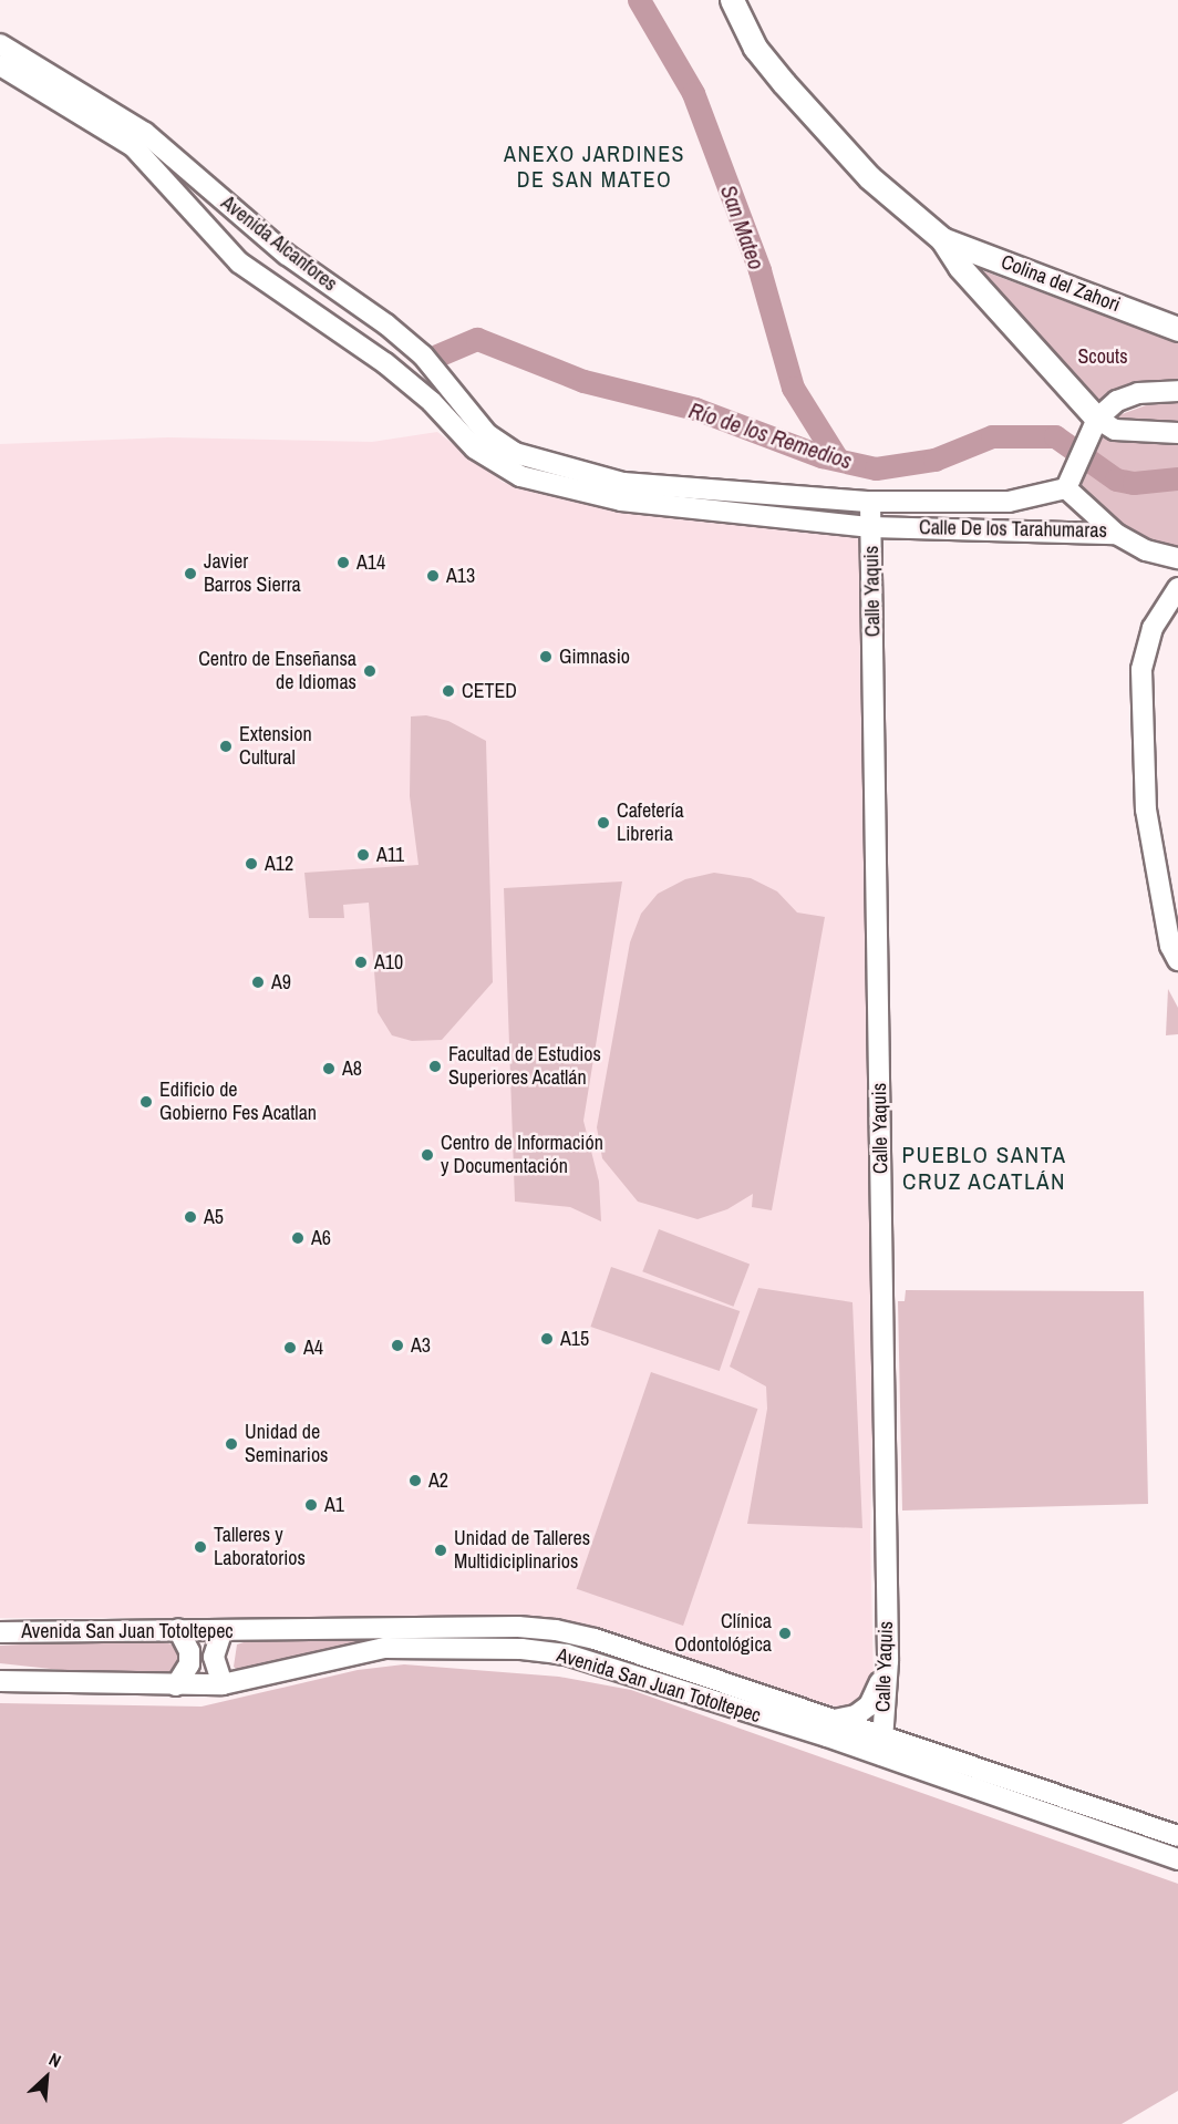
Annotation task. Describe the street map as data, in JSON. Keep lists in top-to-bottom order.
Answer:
{
  "streets": {
    "main road": [
      "Avenida Alcanfores",
      "Colina del Zahori",
      "Calle De los Tarahumaras",
      "Calle Yaquis",
      "Avenida San Juan Totoltepec"
    ]
  },
  "crossings": [
    ["Avenida Alcanfores", "Calle De los Tarahumaras"],
    ["Calle De los Tarahumaras", "Calle Yaquis"],
    ["Calle Yaquis", "Avenida San Juan Totoltepec"]
  ],
  "districts": ["ANEXO JARDINES DE SAN MATEO", "PUEBLO SANTA CRUZ ACATLÁN"],
  "water": ["San Mateo", "Río de los Remedios"],
  "parks": ["Scouts"],
  "places": [
    "A14",
    "Javier Barros Sierra",
    "A13",
    "Gimnasio",
    "Centro de Enseñansa de Idiomas",
    "CETED",
    "Extension Cultural",
    "Cafetería Libreria",
    "A11",
    "A12",
    "A10",
    "A9",
    "Facultad de Estudios Superiores Acatlán",
    "A8",
    "Edificio de Gobierno Fes Acatlan",
    "Centro de Información y Documentación",
    "A5",
    "A6",
    "A15",
    "A3",
    "A4",
    "Unidad de Seminarios",
    "A2",
    "A1",
    "Talleres y Laboratorios",
    "Unidad de Talleres Multidiciplinarios",
    "Clínica Odontológica"
  ],
  "north": "top right"
}
